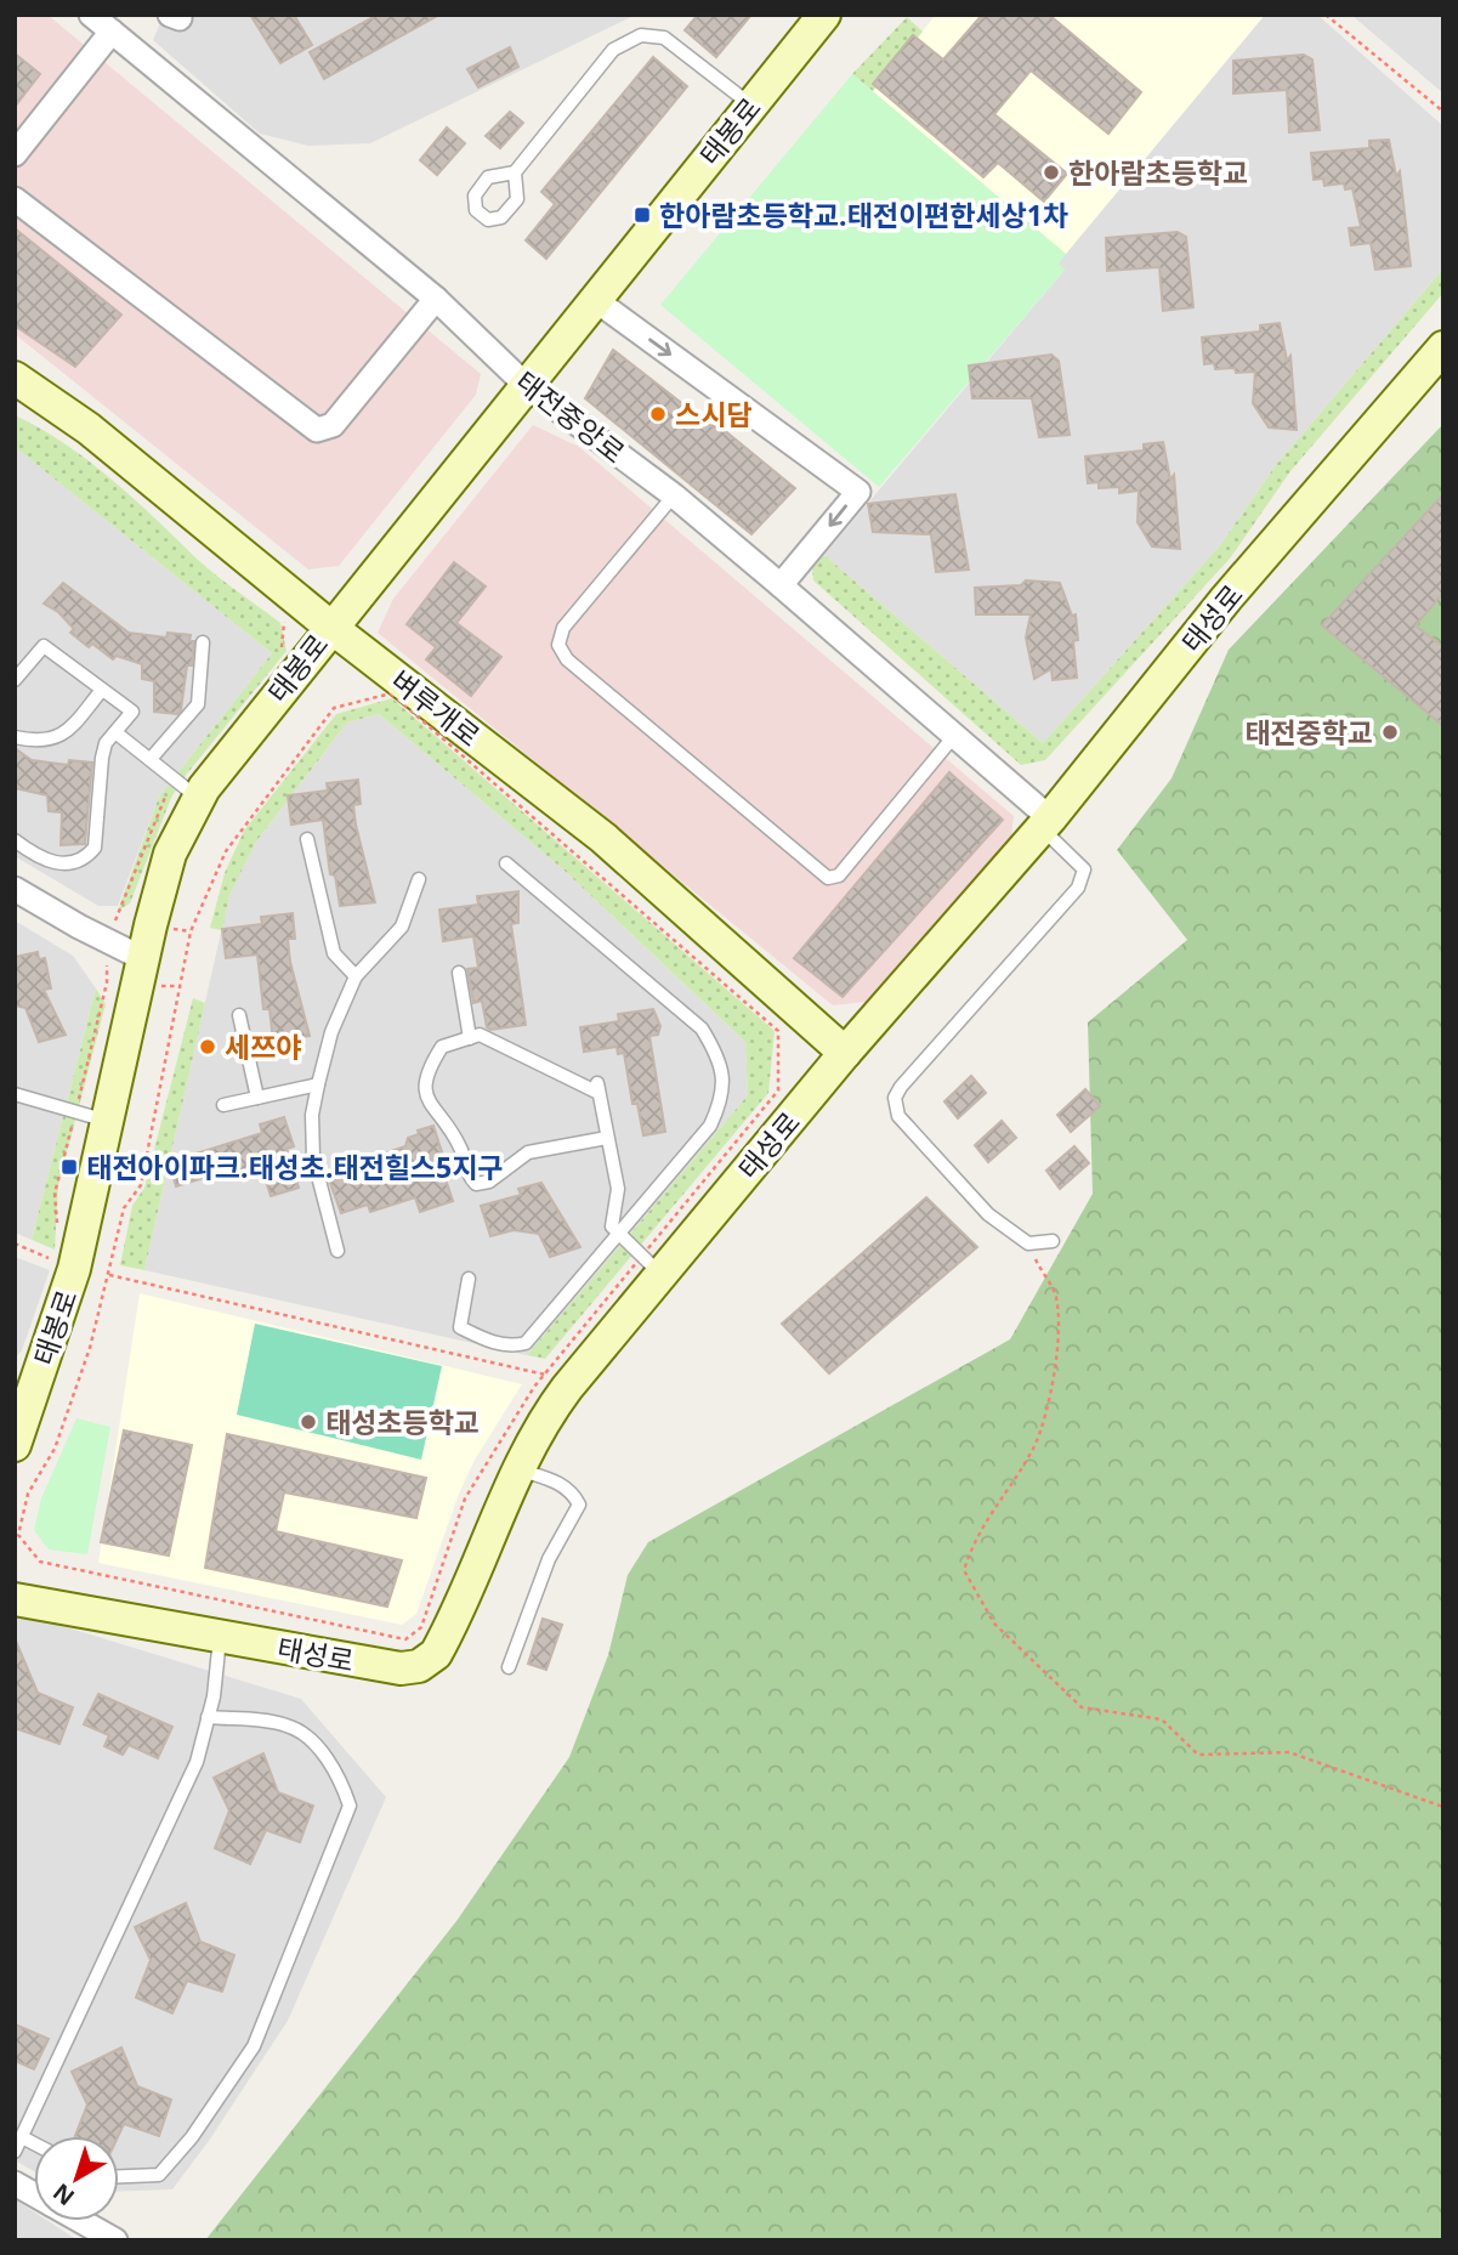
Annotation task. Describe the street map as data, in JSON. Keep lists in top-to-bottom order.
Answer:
{
  "streets": {
    "street": [
      "태봉로",
      "태전중앙로",
      "태성로",
      "벼루개로"
    ]
  },
  "crossings": [
    ["태봉로", "태전중앙로"],
    ["태봉로", "벼루개로"],
    ["태전중앙로", "태성로"],
    ["태성로", "벼루개로"]
  ],
  "places": {
    "other": [
      "한아람초등학교",
      "스시담",
      "태전중학교",
      "세쯔야",
      "태성초등학교"
    ],
    "transit": ["한아람초등학교.태전이편한세상1차", "태전아이파크.태성초.태전힐스5지구"]
  },
  "north": "bottom left"
}
